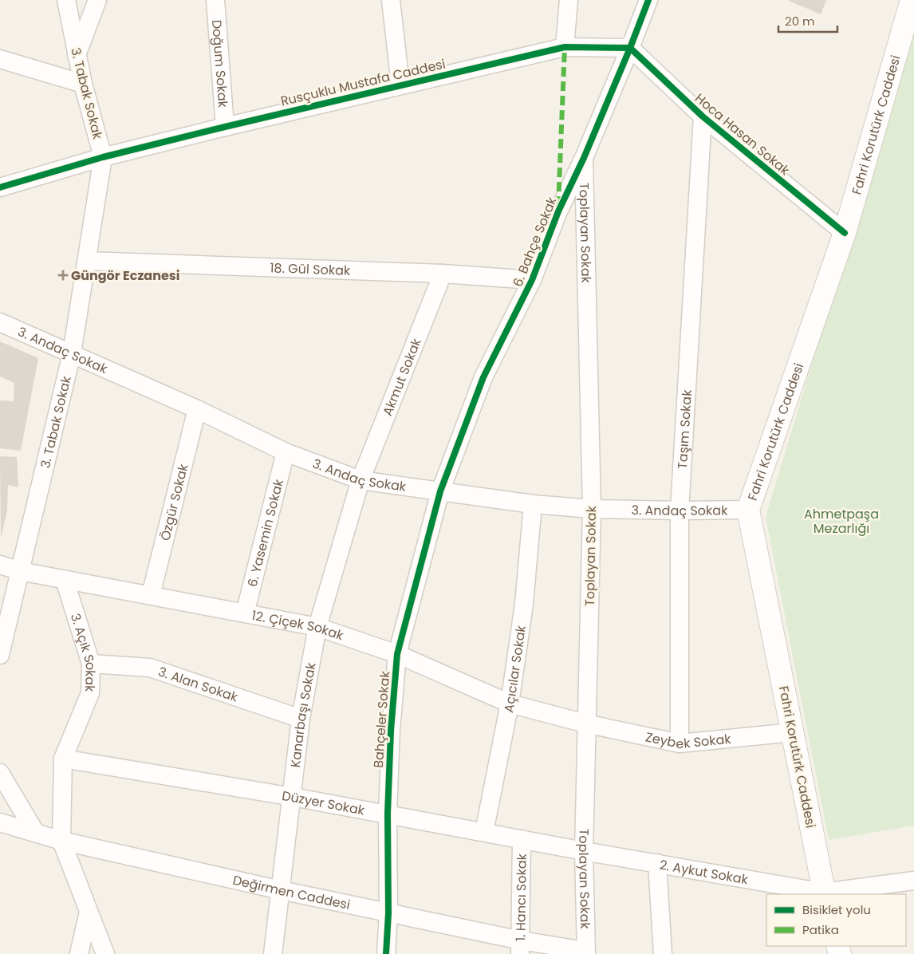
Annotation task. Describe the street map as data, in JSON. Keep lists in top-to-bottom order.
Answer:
{
  "streets": {
    "street": [
      "Doğum Sokak",
      "Rusçuklu Mustafa Caddesi",
      "3. Tabak Sokak",
      "Fahri Korutürk Caddesi",
      "Hoca Hasan Sokak",
      "Toplayan Sokak",
      "6. Bahçe Sokak",
      "18. Gül Sokak",
      "3. Andaç Sokak",
      "Akmut Sokak",
      "Taşım Sokak",
      "Özgür Sokak",
      "6. Yasemin Sokak",
      "12. Çiçek Sokak",
      "3. Açık Sokak",
      "Açıcılar Sokak",
      "3. Alan Sokak",
      "Kanarbaşı Sokak",
      "Bahçeler Sokak",
      "Zeybek Sokak",
      "Düzyer Sokak",
      "2. Aykut Sokak",
      "Değirmen Caddesi",
      "1. Hancı Sokak"
    ]
  },
  "crossings": [
    ["Doğum Sokak", "Rusçuklu Mustafa Caddesi"],
    ["Rusçuklu Mustafa Caddesi", "3. Tabak Sokak"],
    ["Rusçuklu Mustafa Caddesi", "Hoca Hasan Sokak"],
    ["Rusçuklu Mustafa Caddesi", "6. Bahçe Sokak"],
    ["3. Tabak Sokak", "18. Gül Sokak"],
    ["3. Tabak Sokak", "3. Andaç Sokak"],
    ["3. Tabak Sokak", "12. Çiçek Sokak"],
    ["Fahri Korutürk Caddesi", "Hoca Hasan Sokak"],
    ["Fahri Korutürk Caddesi", "3. Andaç Sokak"],
    ["Fahri Korutürk Caddesi", "Zeybek Sokak"],
    ["Fahri Korutürk Caddesi", "2. Aykut Sokak"],
    ["Hoca Hasan Sokak", "6. Bahçe Sokak"],
    ["Hoca Hasan Sokak", "Taşım Sokak"],
    ["Toplayan Sokak", "6. Bahçe Sokak"],
    ["Toplayan Sokak", "3. Andaç Sokak"],
    ["Toplayan Sokak", "12. Çiçek Sokak"],
    ["Toplayan Sokak", "Zeybek Sokak"],
    ["Toplayan Sokak", "Düzyer Sokak"],
    ["Toplayan Sokak", "2. Aykut Sokak"],
    ["Toplayan Sokak", "Değirmen Caddesi"],
    ["6. Bahçe Sokak", "18. Gül Sokak"],
    ["6. Bahçe Sokak", "3. Andaç Sokak"],
    ["6. Bahçe Sokak", "Bahçeler Sokak"],
    ["18. Gül Sokak", "Akmut Sokak"],
    ["3. Andaç Sokak", "Akmut Sokak"],
    ["3. Andaç Sokak", "Taşım Sokak"],
    ["3. Andaç Sokak", "Özgür Sokak"],
    ["3. Andaç Sokak", "6. Yasemin Sokak"],
    ["3. Andaç Sokak", "Açıcılar Sokak"],
    ["3. Andaç Sokak", "Kanarbaşı Sokak"],
    ["3. Andaç Sokak", "Bahçeler Sokak"],
    ["Akmut Sokak", "Kanarbaşı Sokak"],
    ["Taşım Sokak", "Zeybek Sokak"],
    ["Özgür Sokak", "12. Çiçek Sokak"],
    ["6. Yasemin Sokak", "12. Çiçek Sokak"],
    ["12. Çiçek Sokak", "3. Açık Sokak"],
    ["12. Çiçek Sokak", "Açıcılar Sokak"],
    ["12. Çiçek Sokak", "Kanarbaşı Sokak"],
    ["12. Çiçek Sokak", "Bahçeler Sokak"],
    ["12. Çiçek Sokak", "Zeybek Sokak"],
    ["3. Açık Sokak", "3. Alan Sokak"],
    ["3. Açık Sokak", "Düzyer Sokak"],
    ["3. Açık Sokak", "Değirmen Caddesi"],
    ["Açıcılar Sokak", "Düzyer Sokak"],
    ["3. Alan Sokak", "Kanarbaşı Sokak"],
    ["Kanarbaşı Sokak", "Düzyer Sokak"],
    ["Kanarbaşı Sokak", "Değirmen Caddesi"],
    ["Bahçeler Sokak", "Düzyer Sokak"],
    ["Bahçeler Sokak", "Değirmen Caddesi"],
    ["Düzyer Sokak", "2. Aykut Sokak"],
    ["Düzyer Sokak", "1. Hancı Sokak"],
    ["Değirmen Caddesi", "1. Hancı Sokak"]
  ],
  "parks": ["Ahmetpaşa Mezarlığı"],
  "places": {
    "health": ["Güngör Eczanesi"]
  },
  "legend": ["Bisiklet yolu", "Patika"],
  "scale_bar": "20 m"
}
